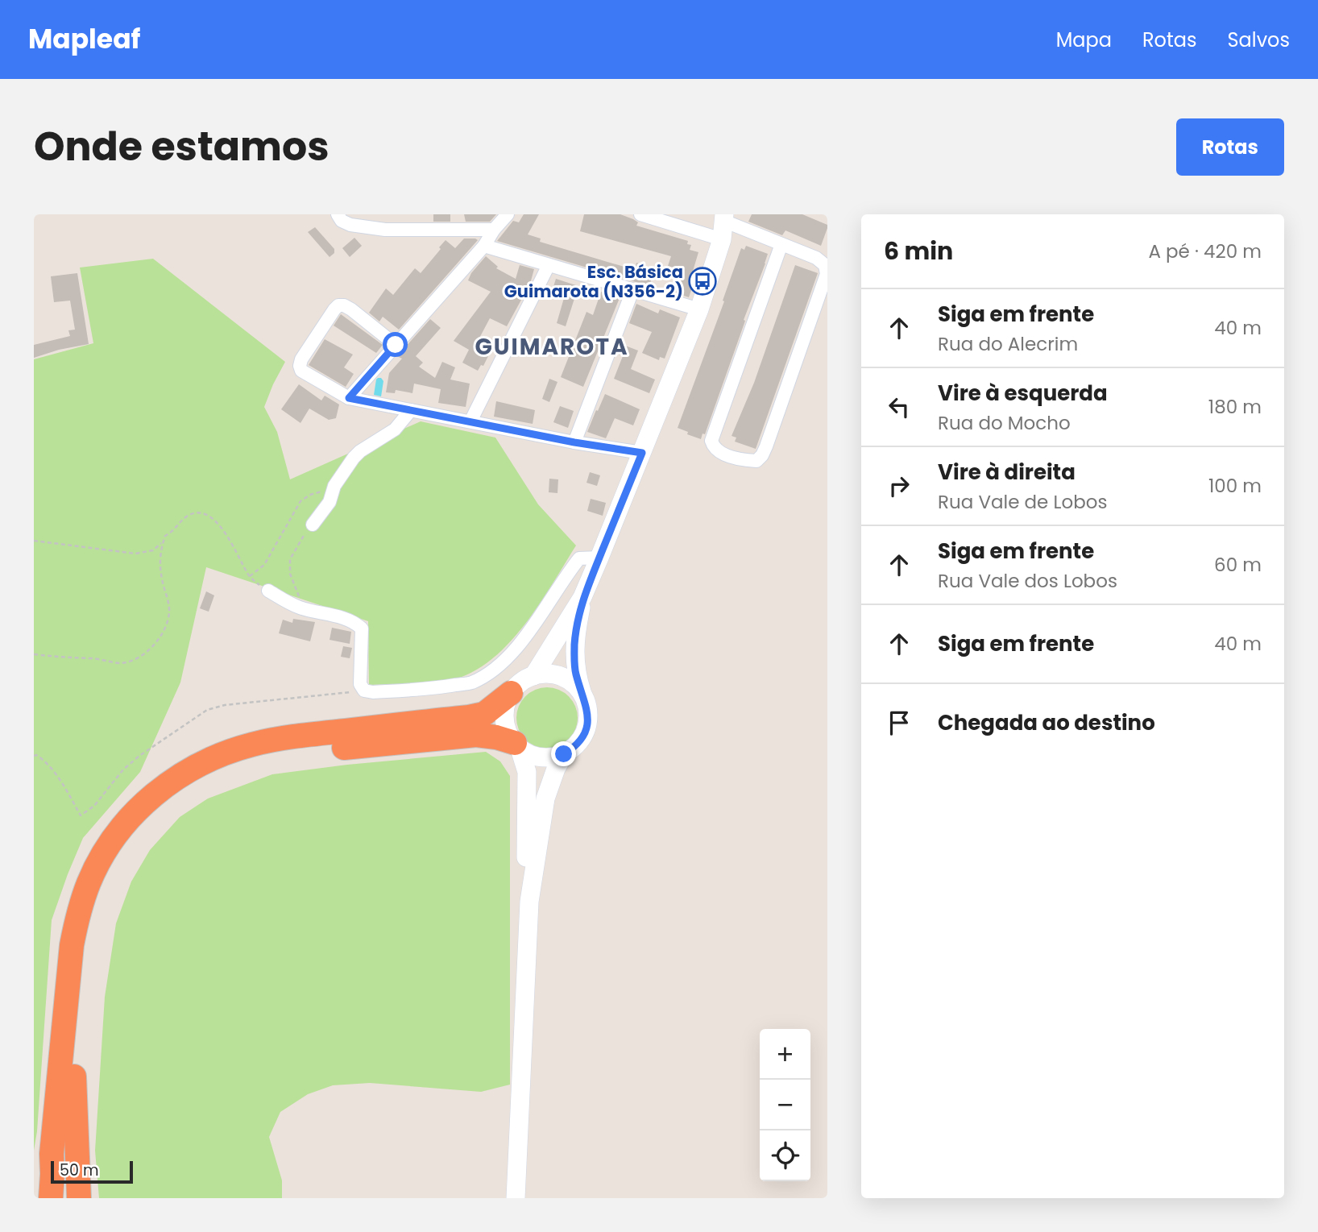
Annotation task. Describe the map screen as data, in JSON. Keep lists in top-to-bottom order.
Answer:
{
  "districts": ["GUIMAROTA"],
  "places": {
    "bus stop": ["Esc. Básica Guimarota (N356-2)"]
  },
  "scale_bar": "50 m",
  "page": {
    "header": "Mapleaf",
    "nav": ["Mapa", "Rotas", "Salvos"],
    "title": "Onde estamos",
    "buttons": "Rotas",
    "heading": ["6 min", "A pé · 420 m"],
    "list": [
      ["Siga em frente", "Rua do Alecrim", "40 m"],
      ["Vire à esquerda", "Rua do Mocho", "180 m"],
      ["Vire à direita", "Rua Vale de Lobos", "100 m"],
      ["Siga em frente", "Rua Vale dos Lobos", "60 m"],
      ["Siga em frente", "40 m"],
      "Chegada ao destino"
    ],
    "map_buttons": ["+", "−"],
    "scale": "50 m"
  }
}
